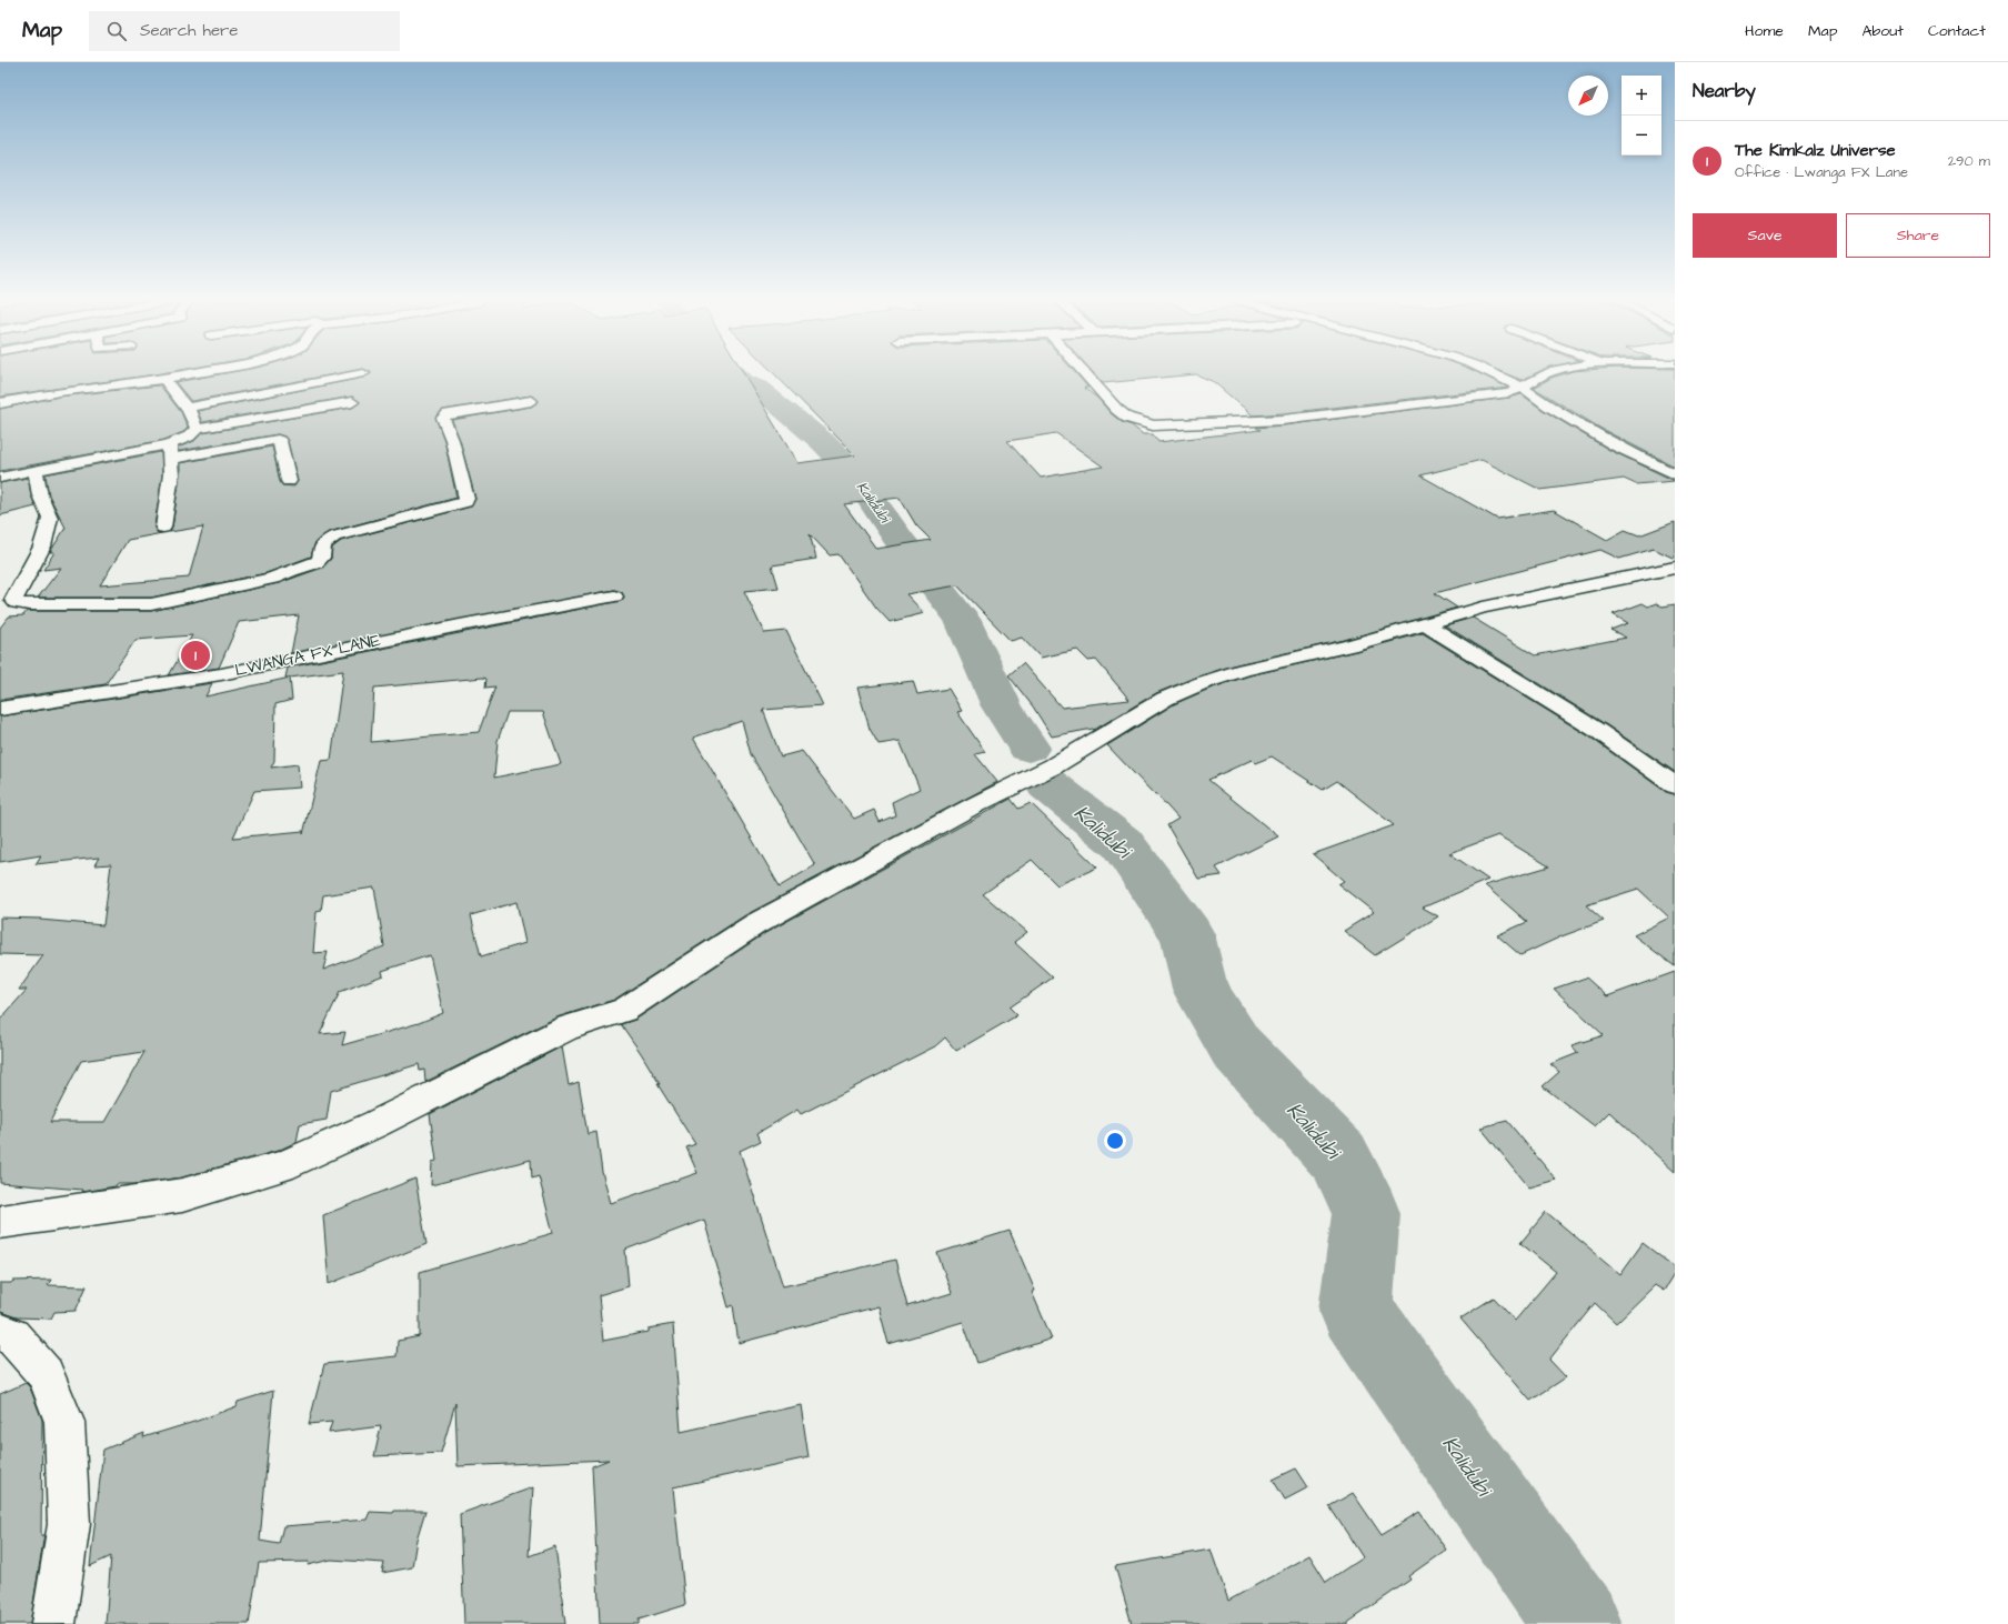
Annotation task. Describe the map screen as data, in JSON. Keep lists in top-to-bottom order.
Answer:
{
  "streets": {
    "street": ["LWANGA FX LANE"]
  },
  "water": ["Kalidubi"],
  "north": "bottom left",
  "page": {
    "header": "Map",
    "search": "Search here",
    "nav": [
      "Home",
      "Map",
      "About",
      "Contact"
    ],
    "heading": "Nearby",
    "map_buttons": ["+", "−"],
    "list": [
      {
        "mark": "1",
        "name": "The Kimkalz Universe",
        "note": "Office · Lwanga FX Lane",
        "value": "290 m"
      }
    ],
    "buttons": ["Save", "Share"],
    "pins": "1"
  }
}
